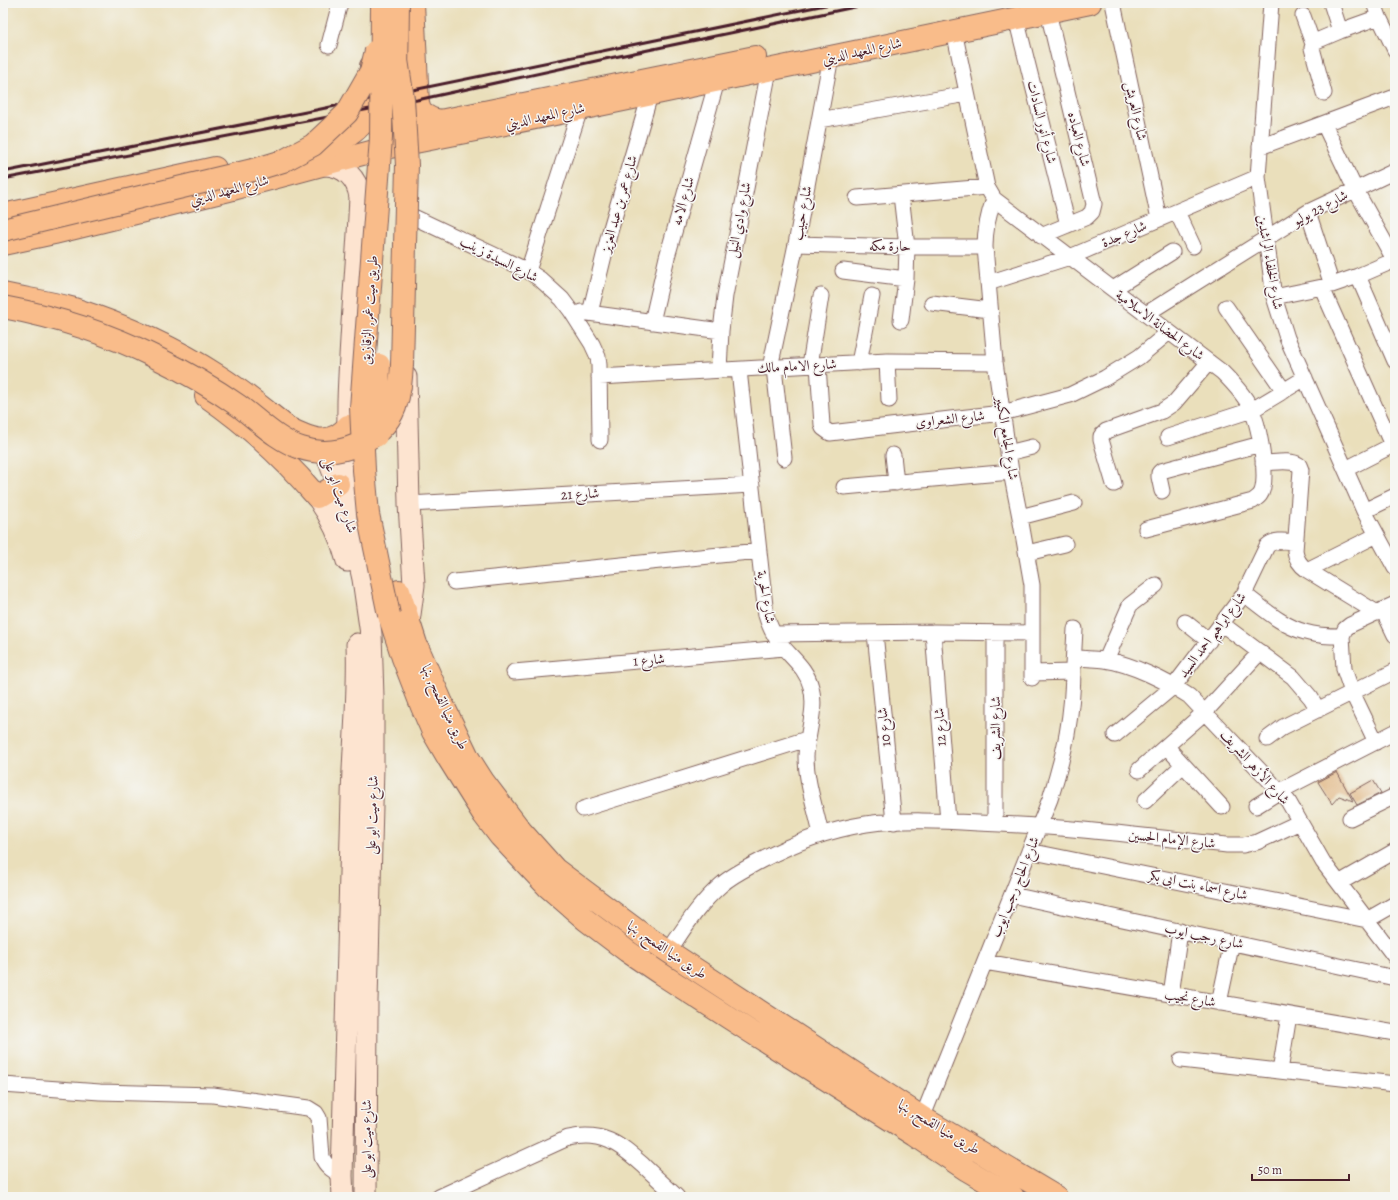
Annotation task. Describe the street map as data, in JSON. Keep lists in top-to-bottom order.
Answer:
{
  "streets": {
    "main road": [
      "شارع المعهد الديني",
      "طريق ميت غمر, الزقازيق",
      "شارع ميت ابو على",
      "طريق منيا القمح, بنها"
    ],
    "street": [
      "شارع العريش",
      "شارع أنور السادات",
      "شارع العباده",
      "شارع الامه",
      "شارع عمر بن عبد العزيز",
      "شارع 23 يوليو",
      "شارع حبيب",
      "شارع وادي النيل",
      "شارع جدة",
      "حارة مكه",
      "شارع السيدة زينب",
      "شارع الخلفاء الراشدين",
      "شارع الحضانة الاسلامية",
      "شارع الامام مالك",
      "شارع الشعراوى",
      "شارع الجامع الكبير",
      "شارع 21",
      "شارع الحرية",
      "شارع ابراهيم احمد السيد",
      "شارع 1",
      "شارع 10",
      "شارع 12",
      "شارع الشريف",
      "شارع الأزهر الشريف",
      "شارع الإمام الحسين",
      "شارع اسماء بنت ابى بكر",
      "شارع الحاج رجب ايوب",
      "شارع رجب ايوب",
      "شارع نجيب"
    ]
  },
  "crossings": [
    ["شارع المعهد الديني", "شارع أنور السادات"],
    ["شارع المعهد الديني", "شارع العباده"],
    ["شارع المعهد الديني", "شارع الامه"],
    ["شارع المعهد الديني", "شارع عمر بن عبد العزيز"],
    ["شارع المعهد الديني", "شارع حبيب"],
    ["شارع المعهد الديني", "شارع وادي النيل"],
    ["شارع المعهد الديني", "شارع الجامع الكبير"],
    ["شارع العريش", "شارع جدة"],
    ["شارع أنور السادات", "شارع العباده"],
    ["شارع العباده", "شارع الحضانة الاسلامية"],
    ["شارع 23 يوليو", "شارع الخلفاء الراشدين"],
    ["شارع 23 يوليو", "شارع الحضانة الاسلامية"],
    ["شارع حبيب", "حارة مكه"],
    ["شارع حبيب", "شارع الامام مالك"],
    ["شارع وادي النيل", "شارع الامام مالك"],
    ["شارع جدة", "شارع الخلفاء الراشدين"],
    ["شارع جدة", "شارع الحضانة الاسلامية"],
    ["شارع جدة", "شارع الجامع الكبير"],
    ["حارة مكه", "شارع الجامع الكبير"],
    ["شارع السيدة زينب", "شارع الامام مالك"],
    ["طريق ميت غمر, الزقازيق", "طريق منيا القمح, بنها"],
    ["شارع الحضانة الاسلامية", "شارع الشعراوى"],
    ["شارع الحضانة الاسلامية", "شارع الجامع الكبير"],
    ["شارع الامام مالك", "شارع الشعراوى"],
    ["شارع الامام مالك", "شارع الجامع الكبير"],
    ["شارع الامام مالك", "شارع الحرية"],
    ["شارع الشعراوى", "شارع الجامع الكبير"],
    ["شارع الجامع الكبير", "شارع الحاج رجب ايوب"],
    ["شارع 21", "شارع الحرية"],
    ["شارع الحرية", "شارع 1"],
    ["شارع الحرية", "شارع الإمام الحسين"],
    ["شارع ابراهيم احمد السيد", "شارع الأزهر الشريف"],
    ["طريق منيا القمح, بنها", "شارع الإمام الحسين"],
    ["طريق منيا القمح, بنها", "شارع الحاج رجب ايوب"],
    ["شارع 10", "شارع الإمام الحسين"],
    ["شارع 12", "شارع الإمام الحسين"],
    ["شارع الشريف", "شارع الإمام الحسين"],
    ["شارع الأزهر الشريف", "شارع الإمام الحسين"],
    ["شارع الأزهر الشريف", "شارع اسماء بنت ابى بكر"],
    ["شارع الإمام الحسين", "شارع الحاج رجب ايوب"],
    ["شارع اسماء بنت ابى بكر", "شارع الحاج رجب ايوب"],
    ["شارع الحاج رجب ايوب", "شارع رجب ايوب"],
    ["شارع الحاج رجب ايوب", "شارع نجيب"]
  ],
  "scale_bar": "50 m"
}
